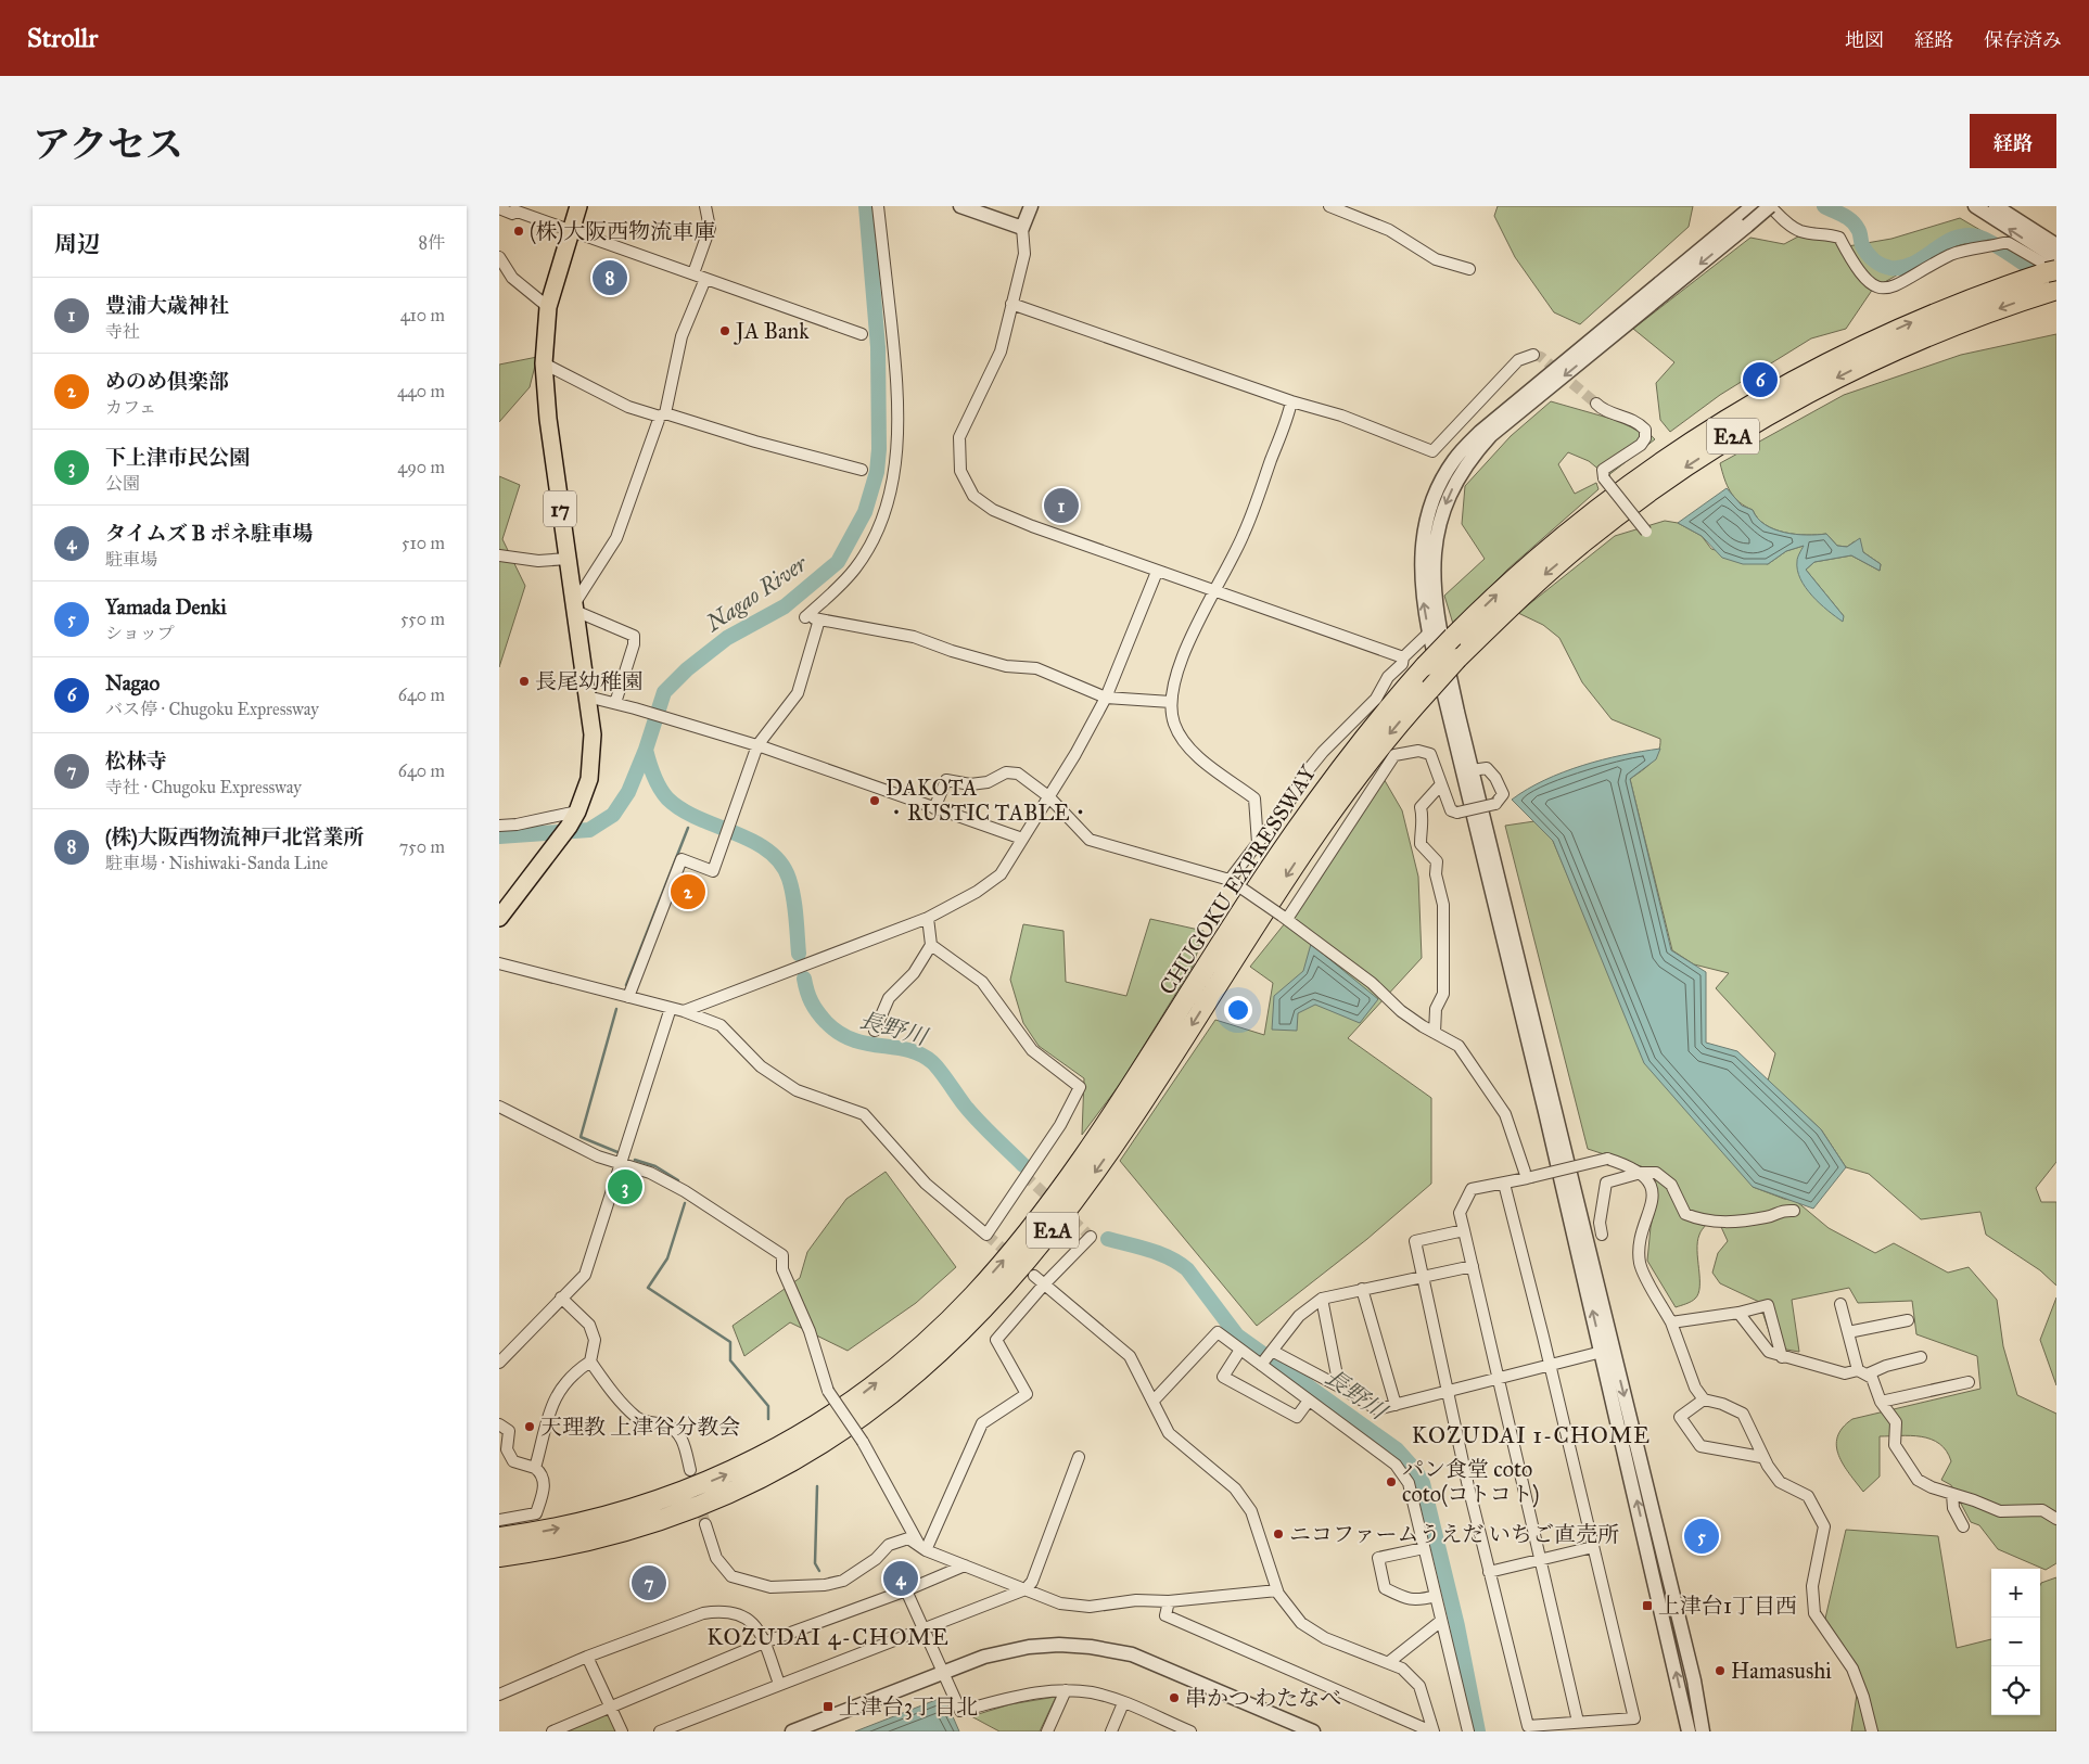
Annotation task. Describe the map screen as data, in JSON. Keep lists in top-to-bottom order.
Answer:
{
  "streets": {
    "highway": ["E2A", "CHUGOKU EXPRESSWAY"],
    "main road": ["17"]
  },
  "districts": ["KOZUDAI 1-CHOME", "KOZUDAI 4-CHOME"],
  "water": ["Nagao River", "長野川"],
  "places": {
    "other": [
      "(株)大阪西物流車庫",
      "JA Bank",
      "長尾幼稚園",
      "DAKOTA ・RUSTIC TABLE・",
      "天理教 上津谷分教会",
      "パン食堂 coto coto(コトコト)",
      "ニコファームうえだ いちご直売所",
      "Hamasushi",
      "串かつ わたなべ"
    ],
    "transit": ["上津台1丁目西", "上津台3丁目北"]
  },
  "page": {
    "header": "Strollr",
    "nav": ["地図", "経路", "保存済み"],
    "title": "アクセス",
    "buttons": "経路",
    "heading": ["周辺", "8件"],
    "pins": [
      "8",
      "6",
      "1",
      "2",
      "3",
      "5",
      "4",
      "7"
    ],
    "list": [
      {
        "mark": "1",
        "name": "豊浦大歳神社",
        "note": "寺社",
        "value": "410 m"
      },
      {
        "mark": "2",
        "name": "めのめ倶楽部",
        "note": "カフェ",
        "value": "440 m"
      },
      {
        "mark": "3",
        "name": "下上津市民公園",
        "note": "公園",
        "value": "490 m"
      },
      {
        "mark": "4",
        "name": "タイムズ B ポネ駐車場",
        "note": "駐車場",
        "value": "510 m"
      },
      {
        "mark": "5",
        "name": "Yamada Denki",
        "note": "ショップ",
        "value": "550 m"
      },
      {
        "mark": "6",
        "name": "Nagao",
        "note": "バス停 · Chugoku Expressway",
        "value": "640 m"
      },
      {
        "mark": "7",
        "name": "松林寺",
        "note": "寺社 · Chugoku Expressway",
        "value": "640 m"
      },
      {
        "mark": "8",
        "name": "(株)大阪西物流神戸北営業所",
        "note": "駐車場 · Nishiwaki-Sanda Line",
        "value": "750 m"
      }
    ],
    "map_buttons": ["+", "−"]
  }
}
